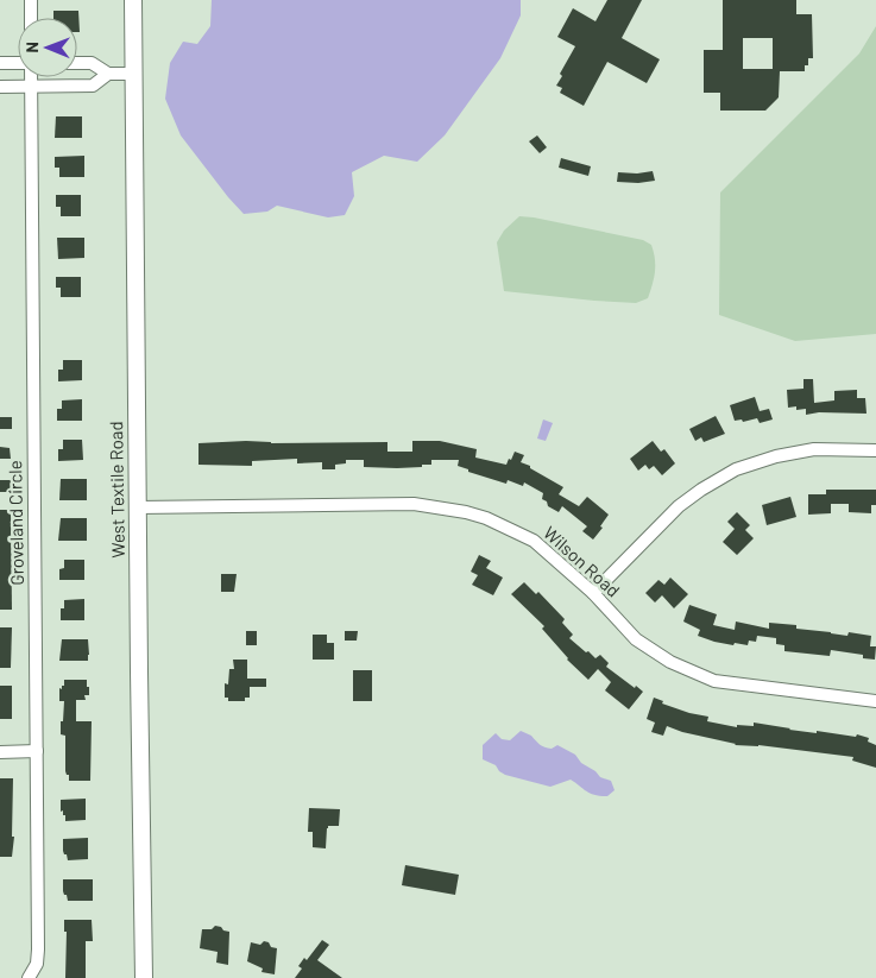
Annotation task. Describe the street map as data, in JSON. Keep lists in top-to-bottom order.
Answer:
{
  "streets": {
    "main road": ["West Textile Road"],
    "street": ["Groveland Circle", "Wilson Road"]
  },
  "crossings": [
    ["West Textile Road", "Wilson Road"]
  ],
  "north": "left"
}
